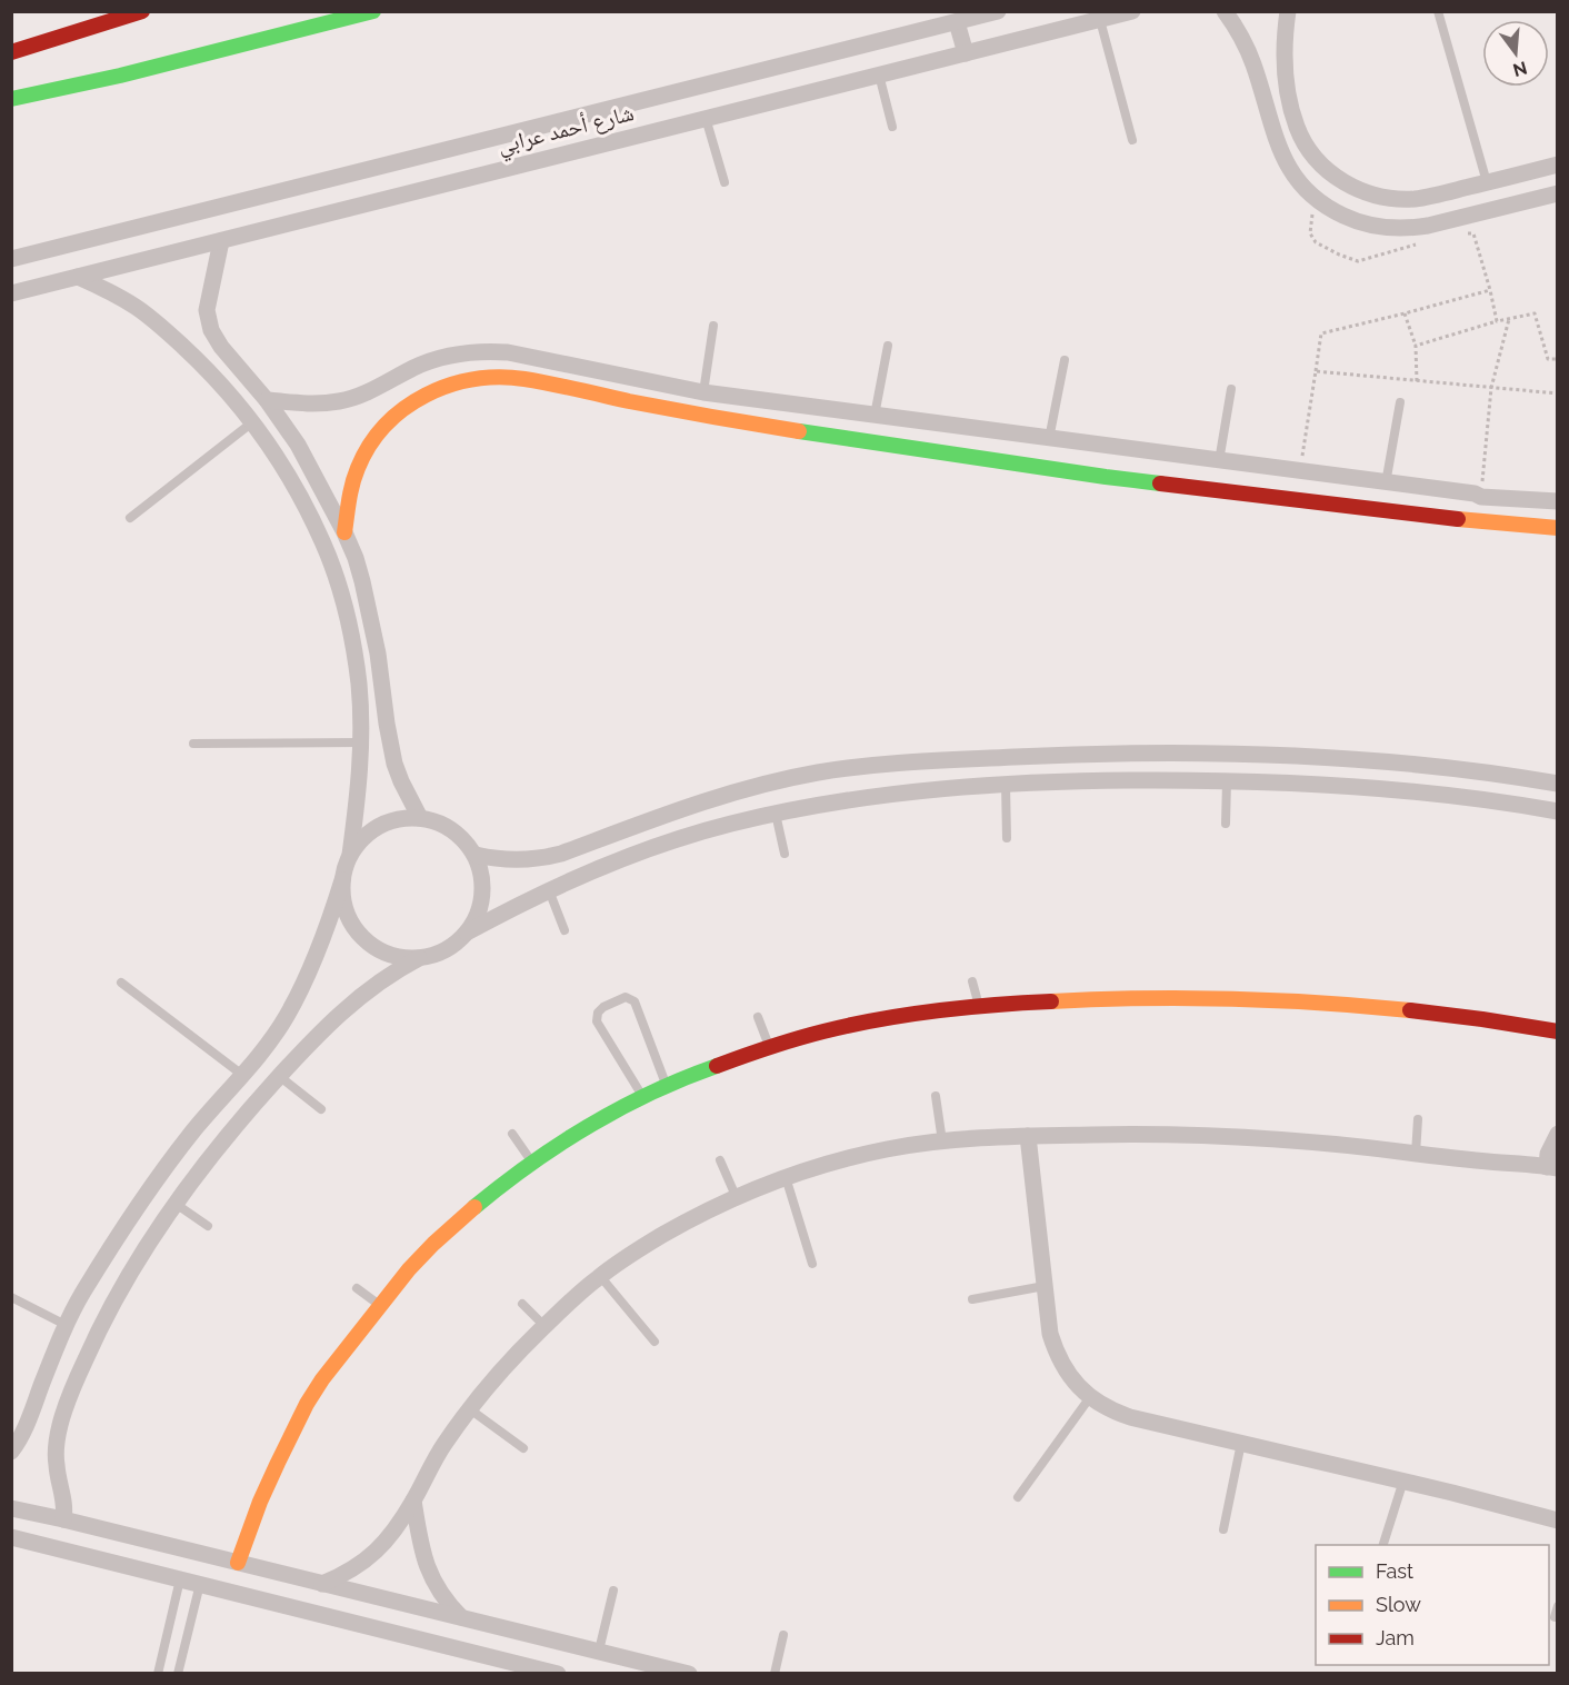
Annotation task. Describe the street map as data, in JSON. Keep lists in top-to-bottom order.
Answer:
{
  "streets": {
    "street": ["شارع أحمد عرابي"]
  },
  "legend": ["Fast", "Slow", "Jam"],
  "north": "bottom"
}
